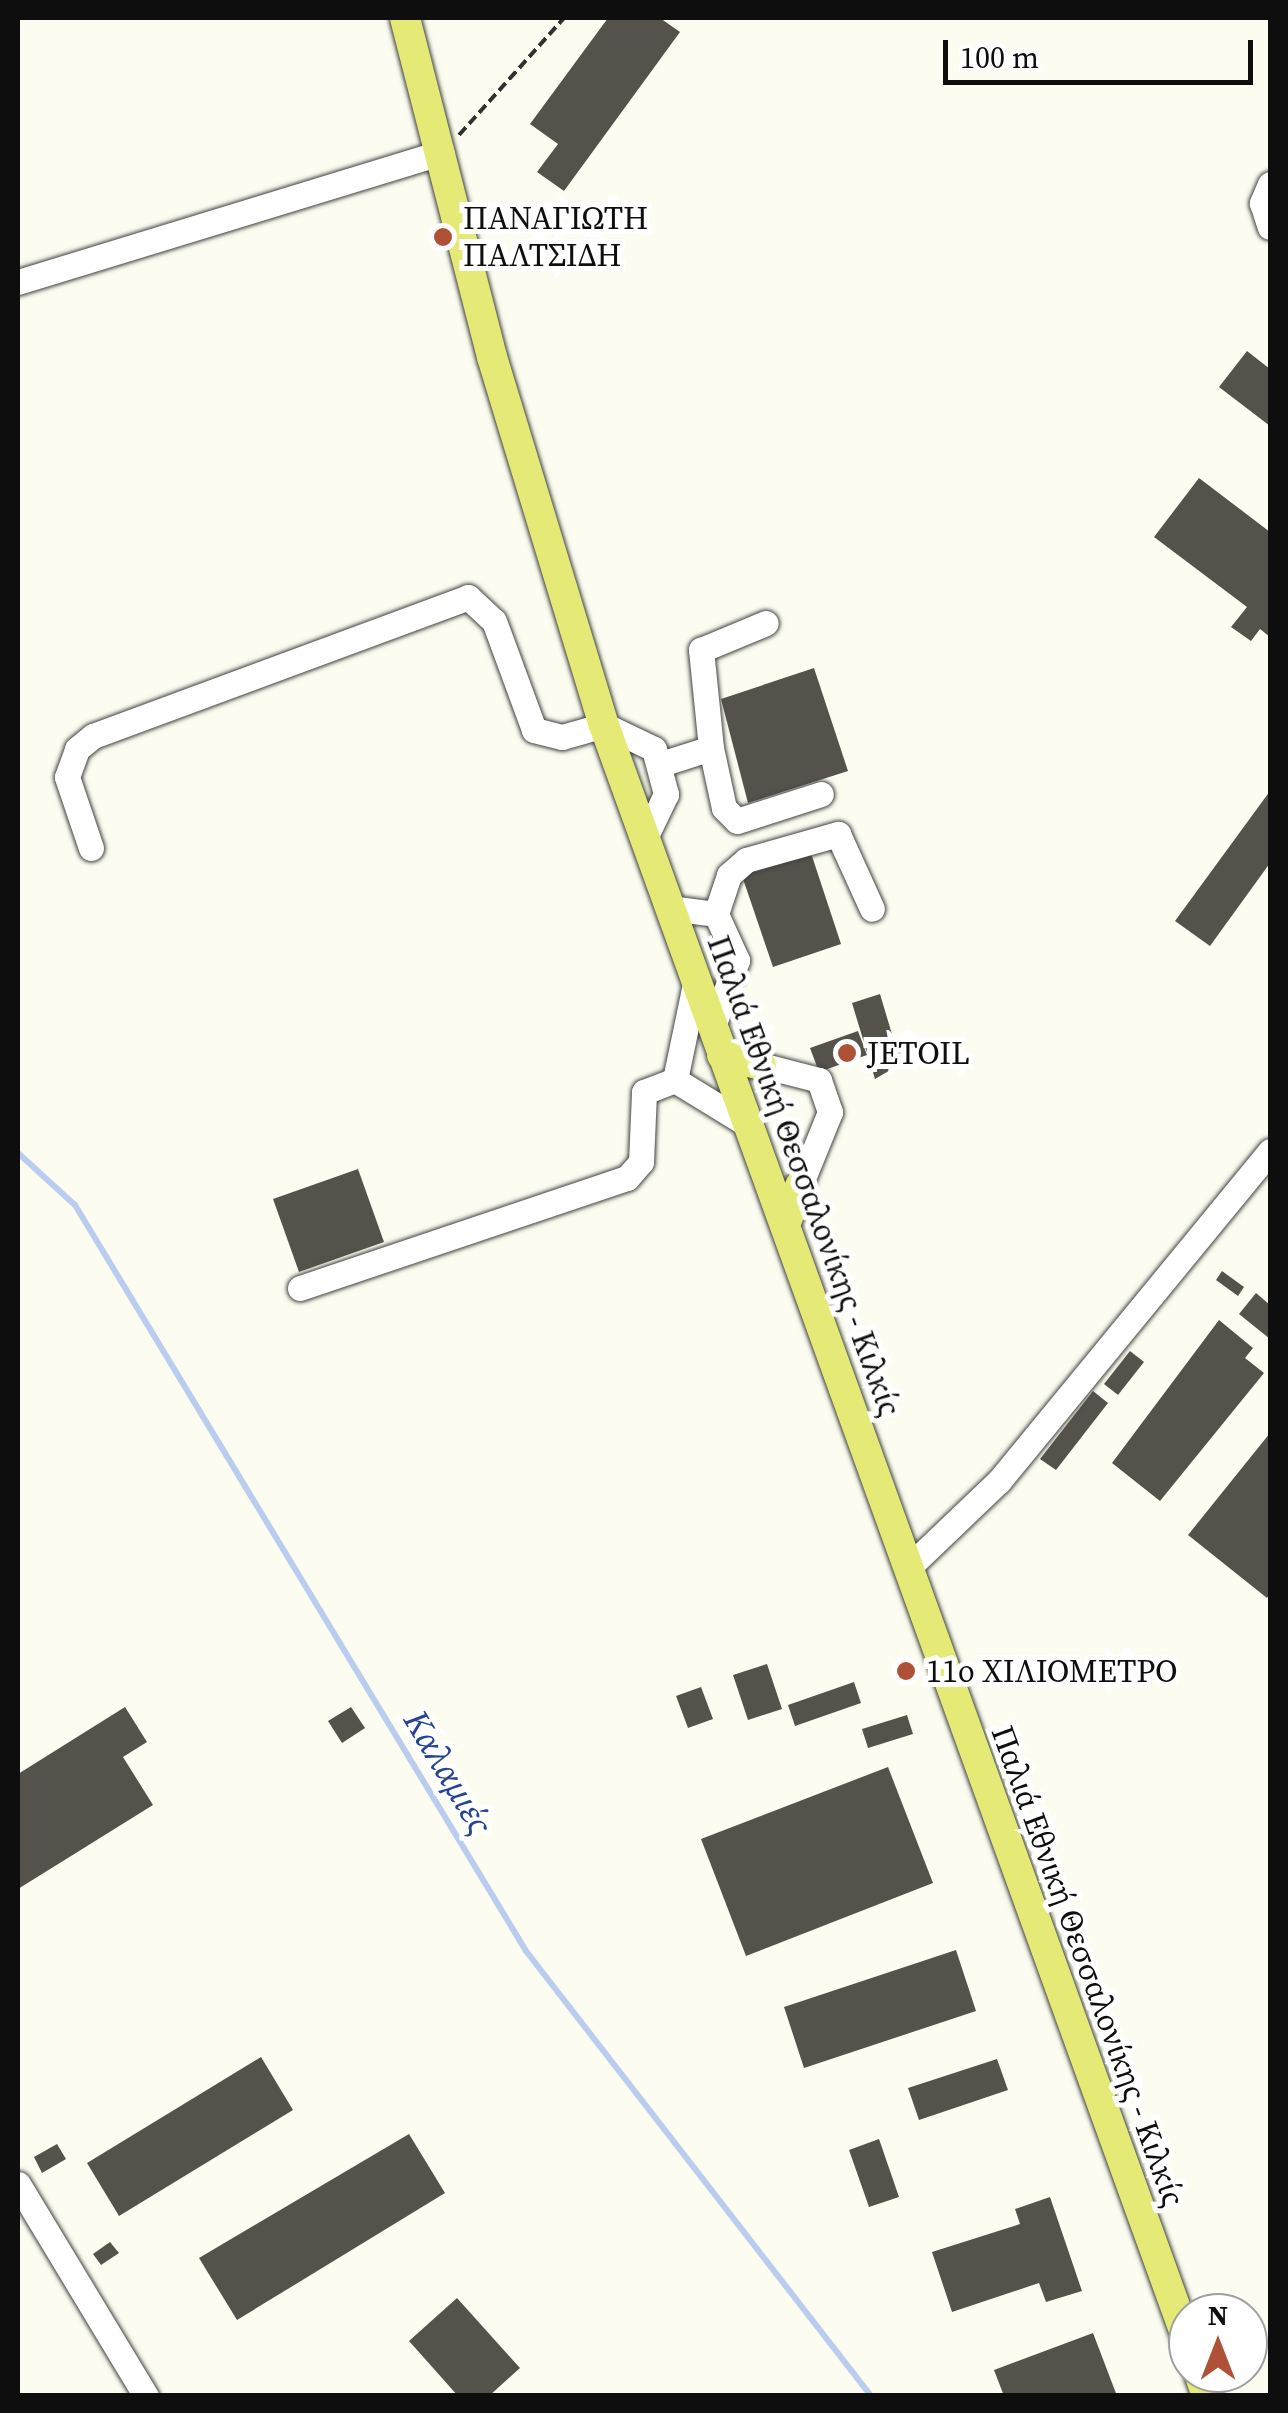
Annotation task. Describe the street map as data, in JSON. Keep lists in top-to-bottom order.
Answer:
{
  "streets": {
    "main road": ["Παλιά Εθνική Θεσσαλονίκης - Κιλκίς"]
  },
  "water": ["Καλαμιές"],
  "places": ["ΠΑΝΑΓΙΩΤΗ ΠΑΛΤΣΙΔΗ", "JETOIL", "11ο ΧΙΛΙΟΜΕΤΡΟ"],
  "scale_bar": "100 m",
  "north": "top"
}
